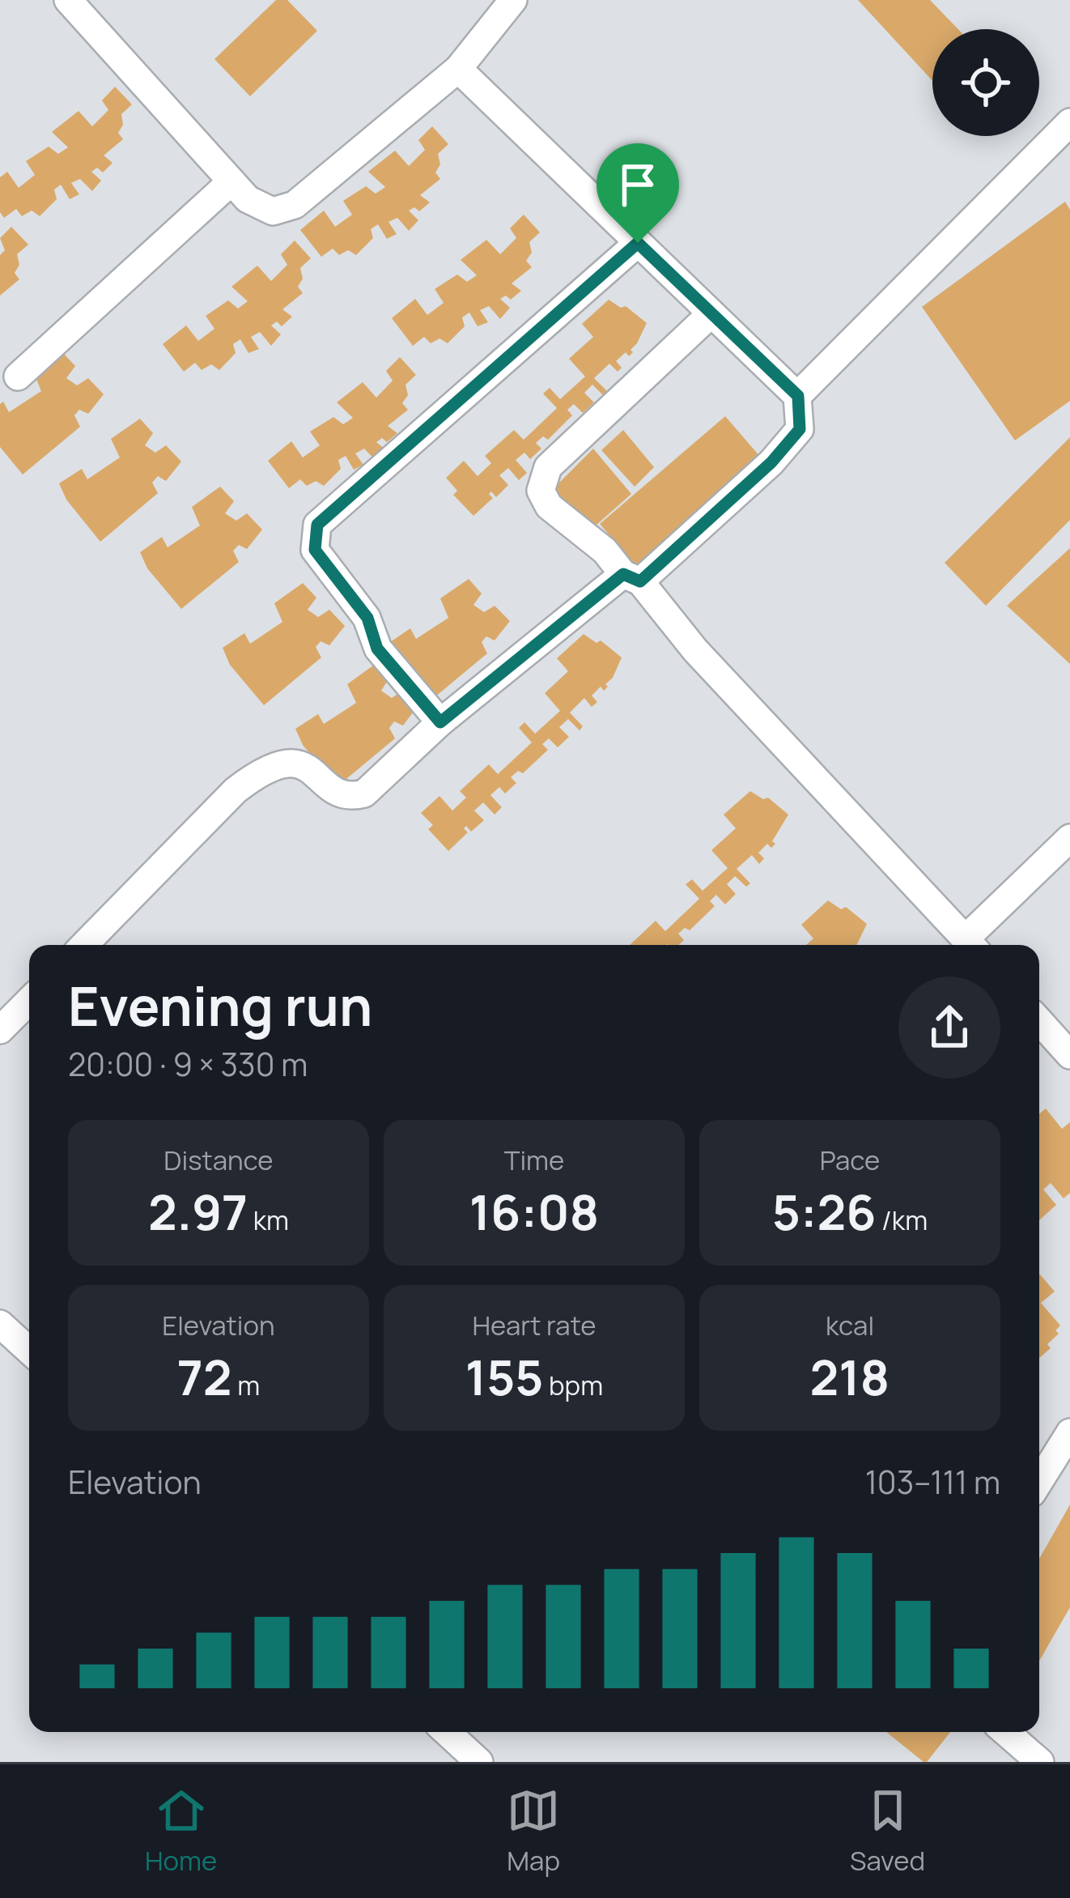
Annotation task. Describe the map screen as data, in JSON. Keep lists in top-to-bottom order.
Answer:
{
  "page": {
    "heading": ["Evening run", "20:00 · 9 × 330 m"],
    "stats": [
      ["Distance", "2.97 km"],
      ["Time", "16:08"],
      ["Pace", "5:26 /km"],
      ["Elevation", "72 m"],
      ["Heart rate", "155 bpm"],
      ["kcal", "218"]
    ],
    "chart": ["Elevation", "103–111 m"],
    "tabs": ["Home", "Map", "Saved"]
  }
}
